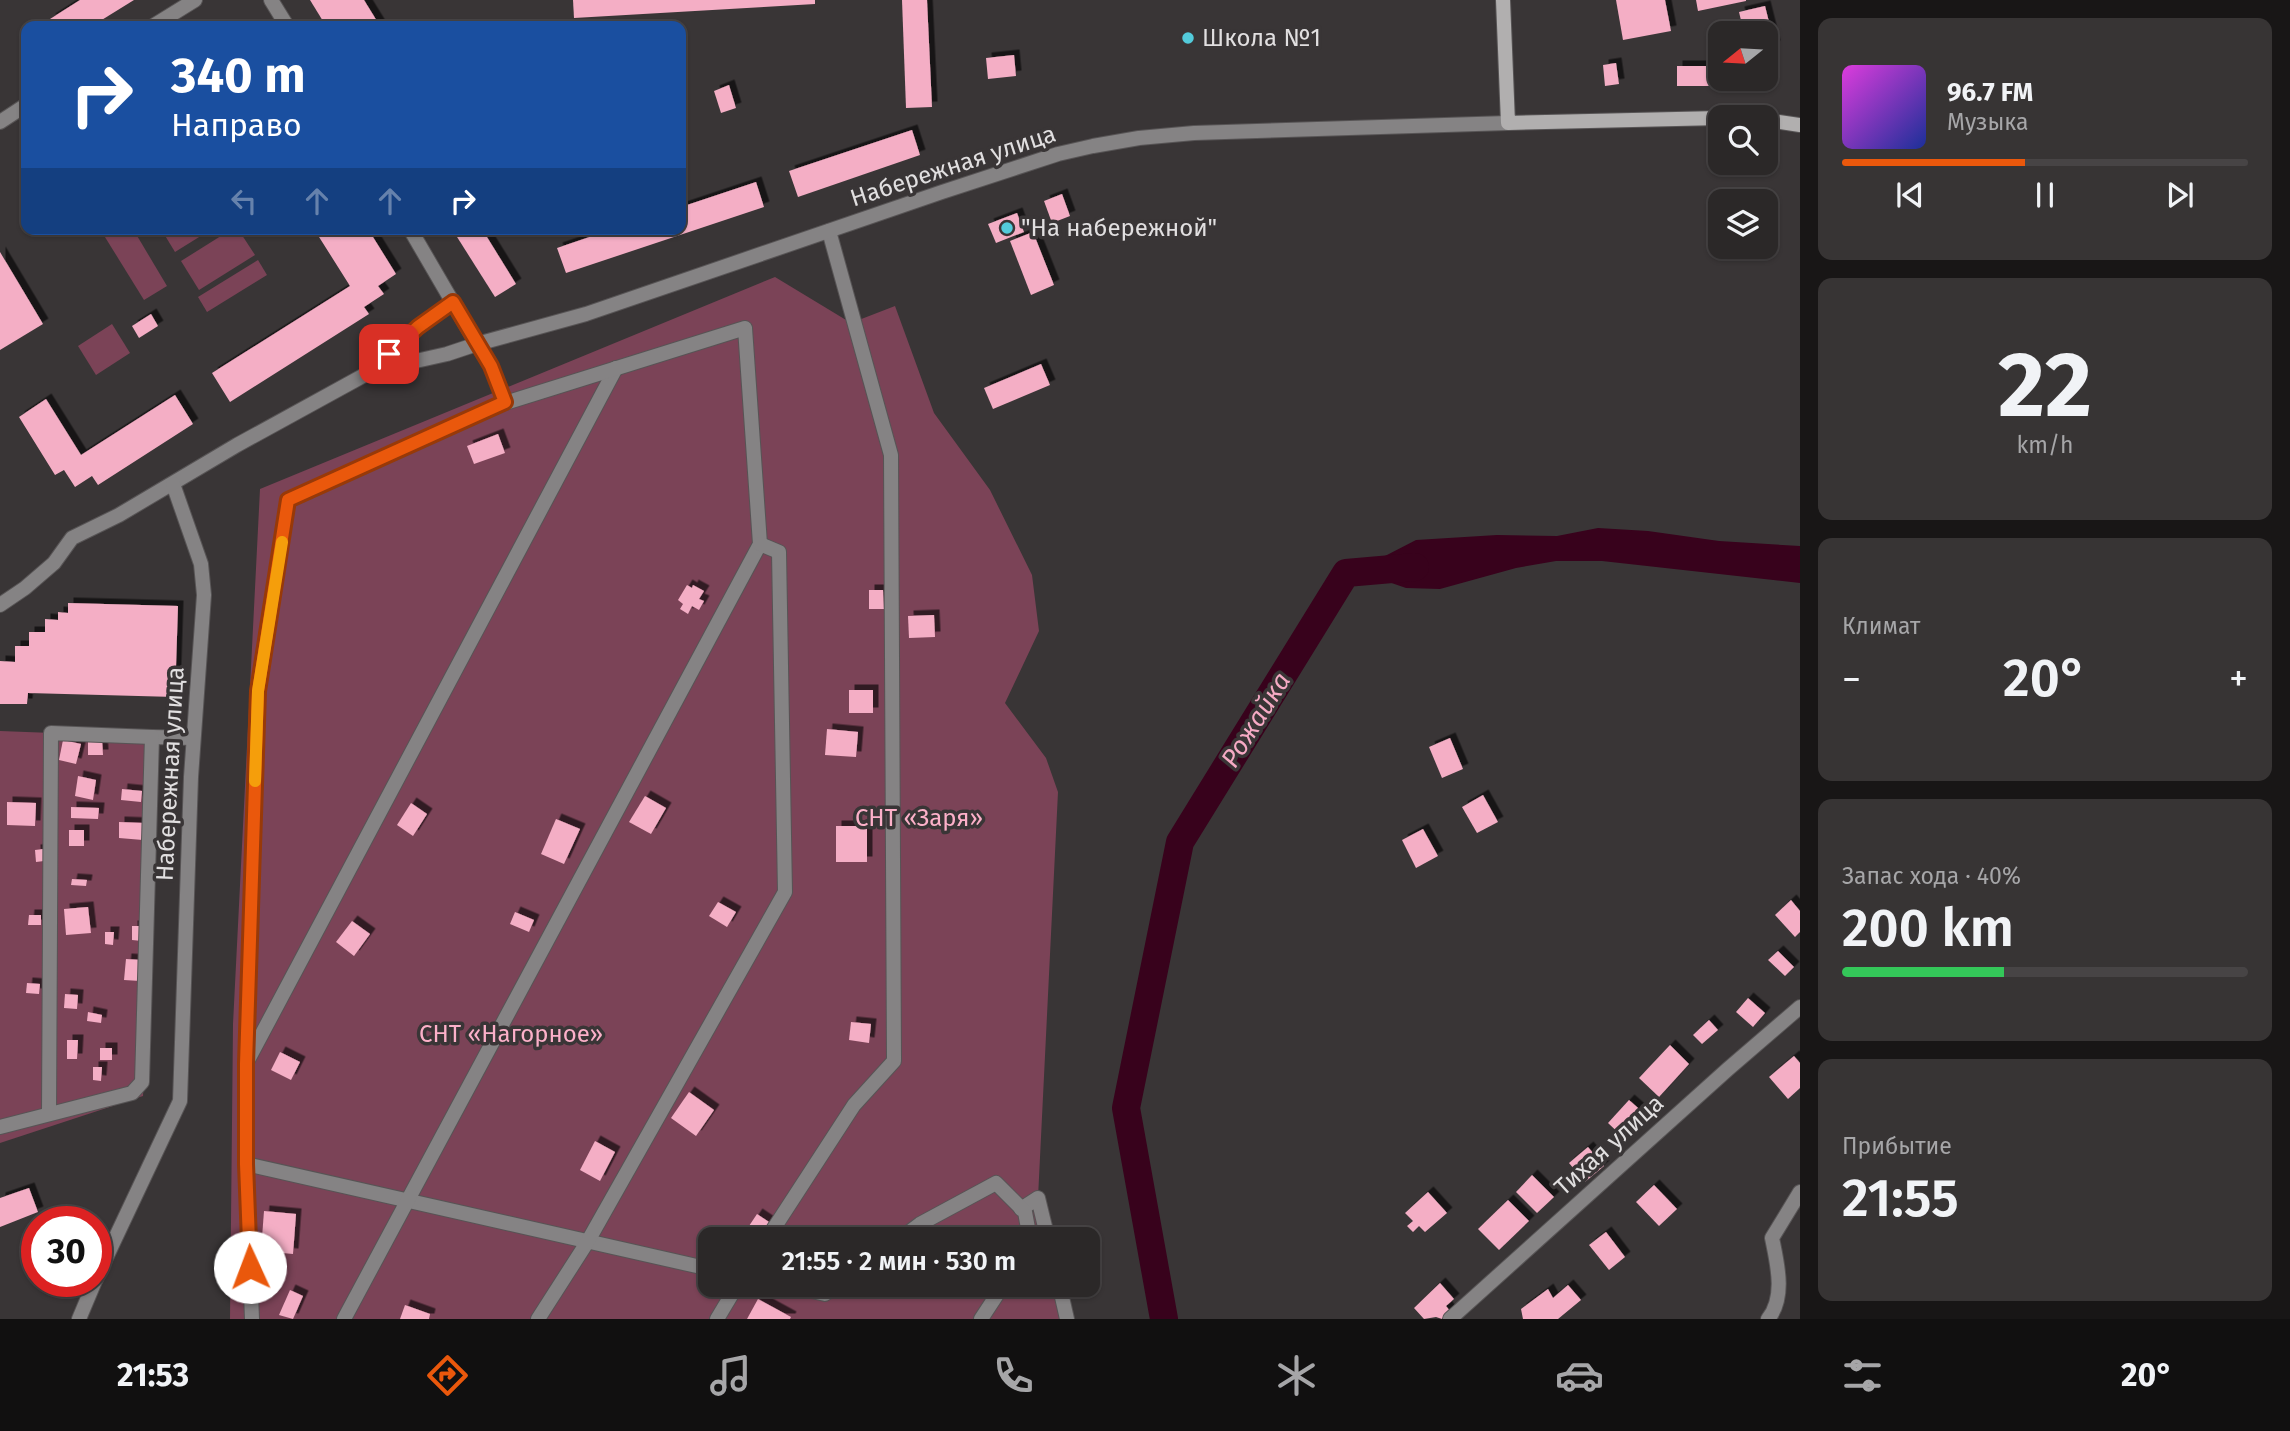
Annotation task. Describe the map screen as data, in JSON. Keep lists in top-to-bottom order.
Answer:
{
  "streets": {
    "street": ["Набережная улица", "Тихая улица"]
  },
  "water": ["Рожайка"],
  "parks": ["СНТ «Заря»", "СНТ «Нагорное»"],
  "places": ["Школа №1", "\"На набережной\""],
  "north": "left",
  "page": {
    "turn": ["340 m", "Направо"],
    "song": ["96.7 FM", "Музыка"],
    "tile": [
      ["22", "km/h"],
      "Климат",
      ["Запас хода · 40%", "200 km"],
      ["Прибытие", "21:55"]
    ],
    "heat": ["−", "20°", "+"],
    "limit": "30",
    "trip": "21:55 · 2 мин · 530 m",
    "tabs": ["21:53", "20°"]
  }
}
